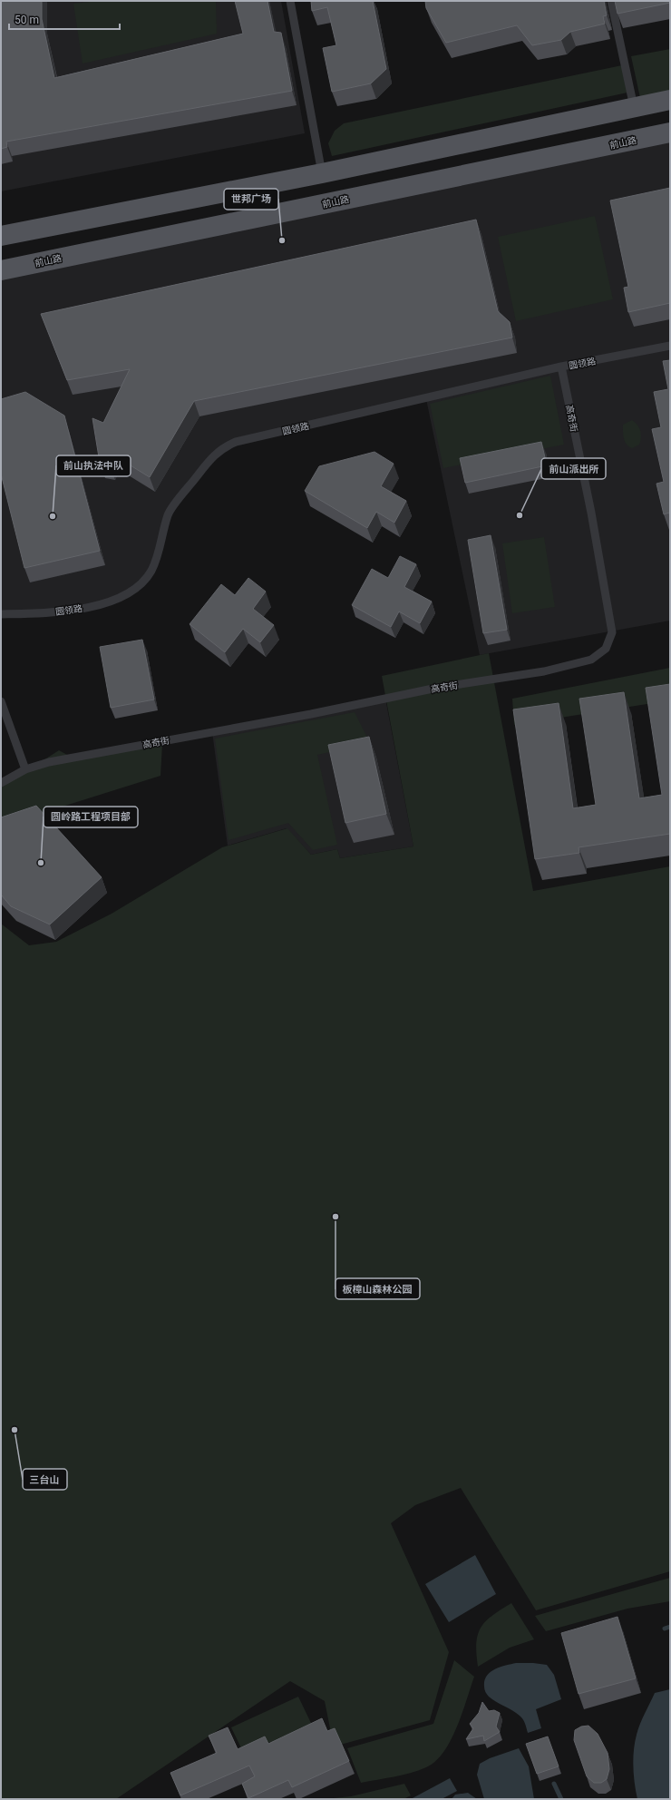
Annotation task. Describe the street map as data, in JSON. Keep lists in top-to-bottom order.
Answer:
{
  "streets": {
    "main road": ["前山路"],
    "lane": ["圆领路", "高奇街"]
  },
  "crossings": [
    ["圆领路", "高奇街"]
  ],
  "places": [
    "世邦广场",
    "前山派出所",
    "前山执法中队",
    "圆岭路工程项目部",
    "板樟山森林公园",
    "三台山"
  ],
  "scale_bar": "50 m"
}
